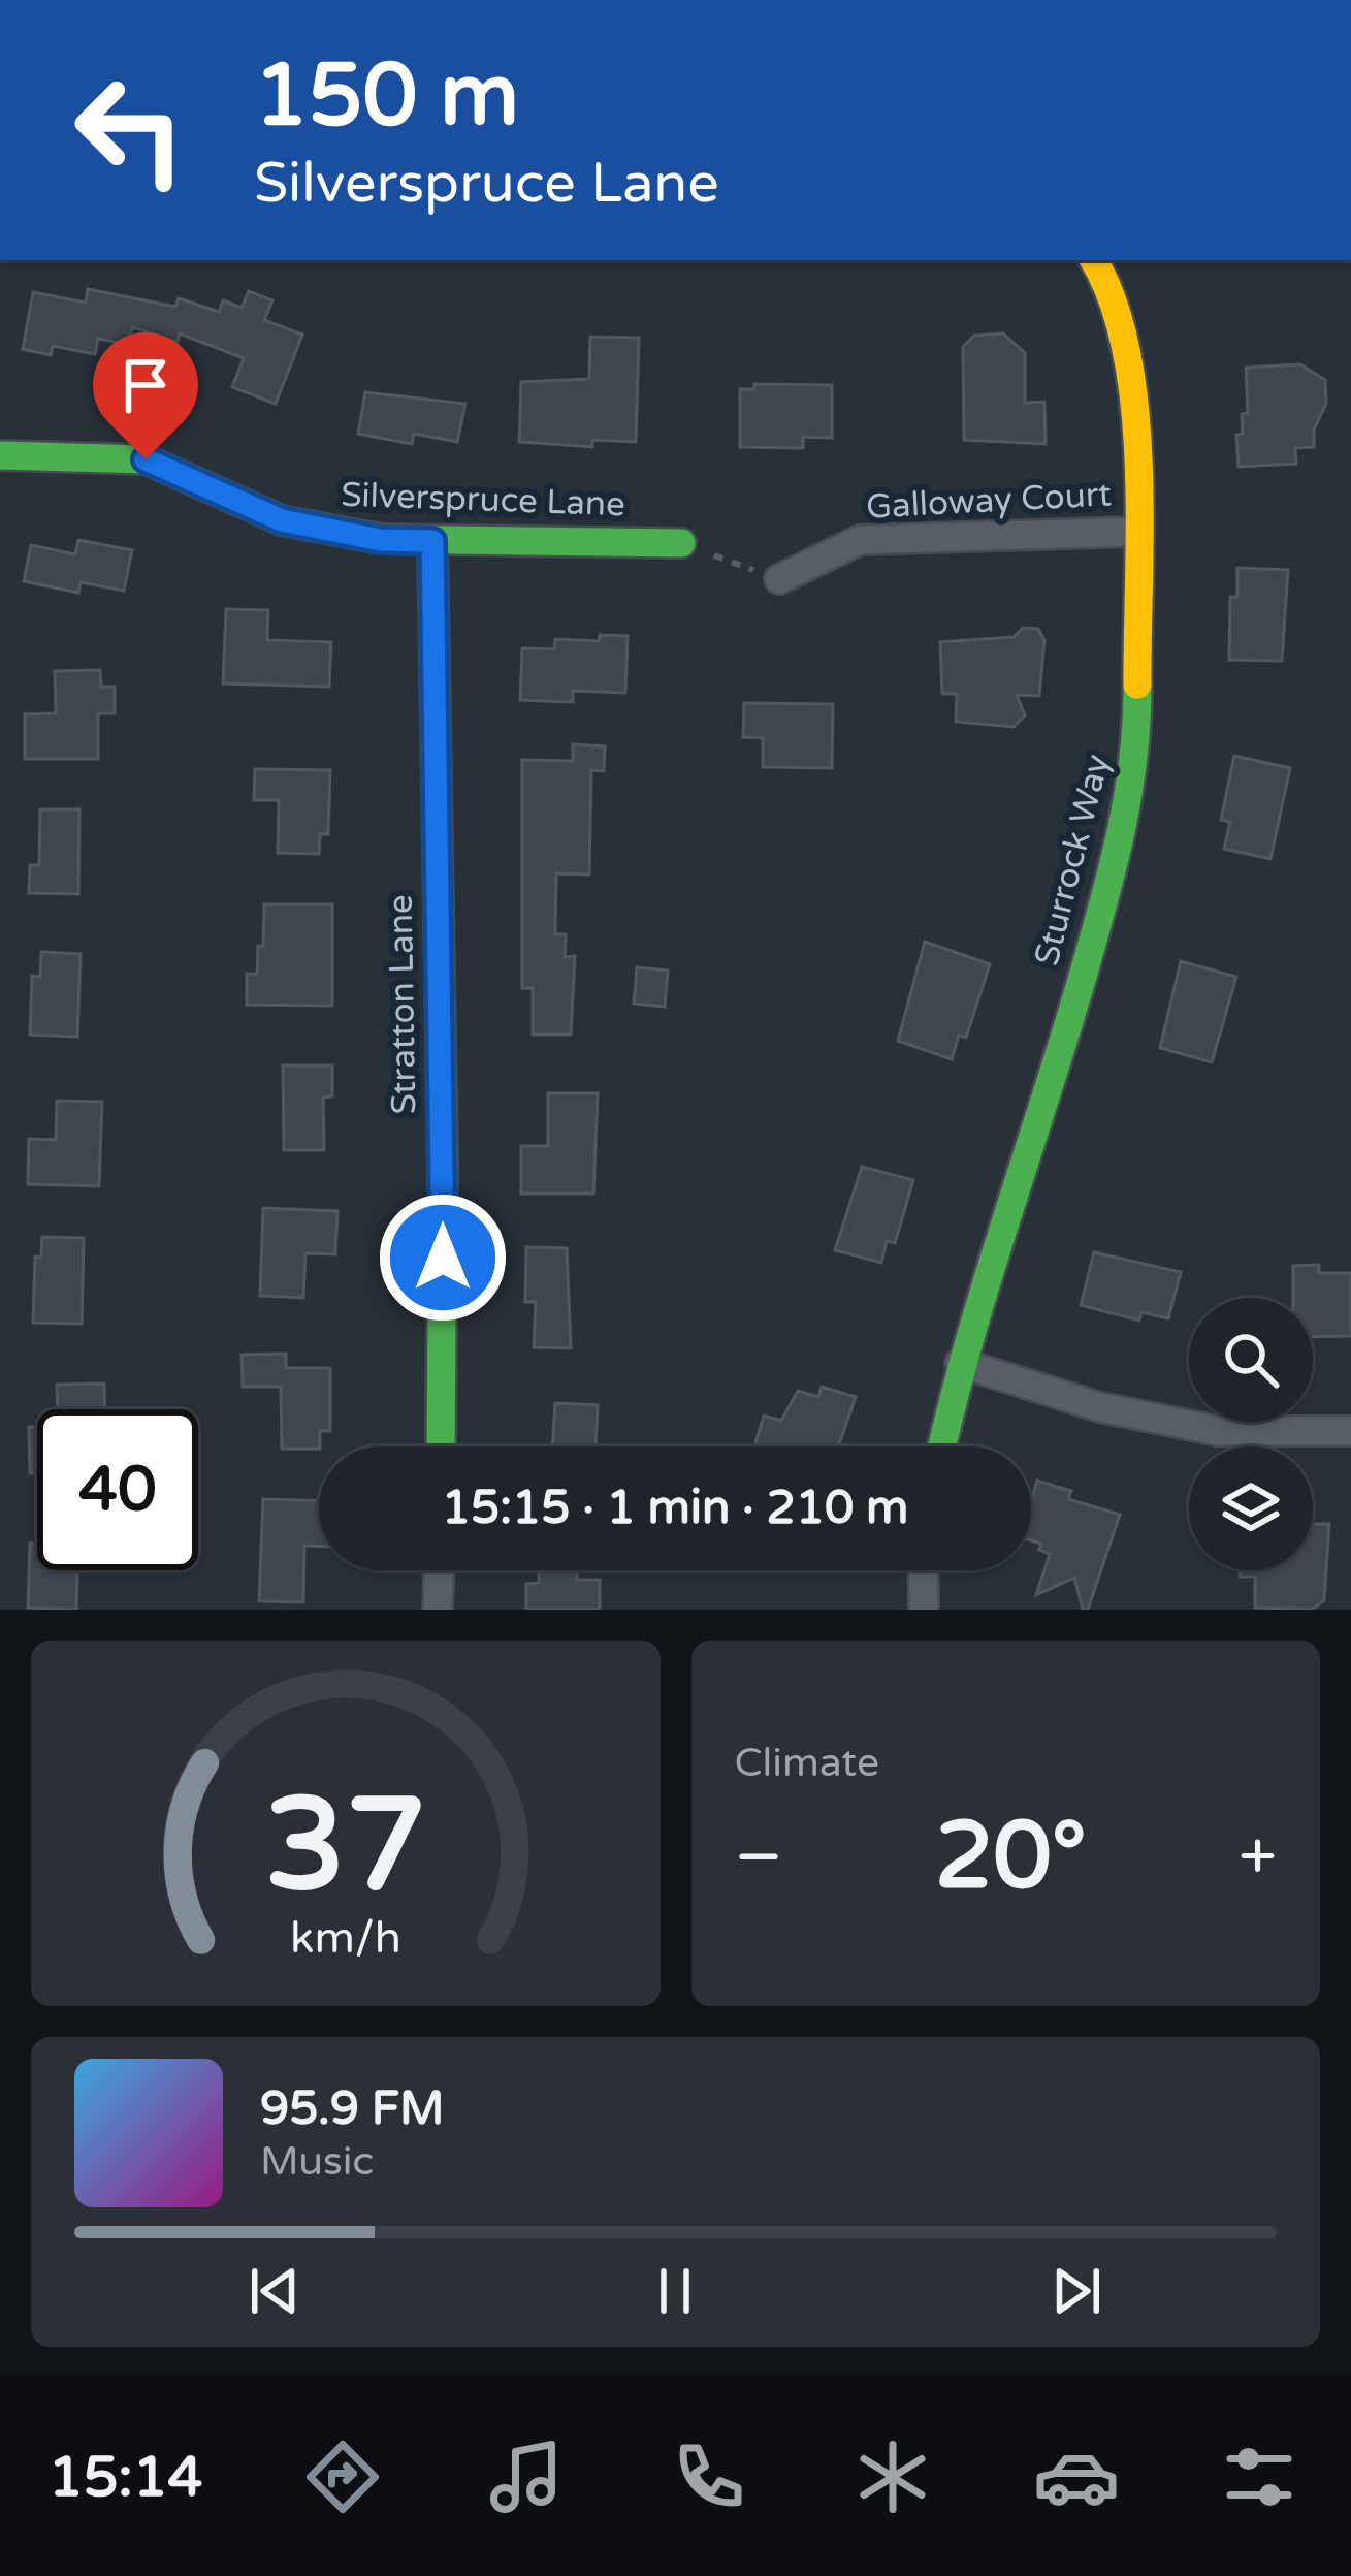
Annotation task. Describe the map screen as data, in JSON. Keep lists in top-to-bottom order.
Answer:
{
  "streets": {
    "street": [
      "Silverspruce Lane",
      "Galloway Court",
      "Sturrock Way",
      "Stratton Lane"
    ]
  },
  "crossings": [
    ["Silverspruce Lane", "Stratton Lane"],
    ["Galloway Court", "Sturrock Way"]
  ],
  "page": {
    "turn": ["150 m", "Silverspruce Lane"],
    "limit": "40",
    "trip": "15:15 · 1 min · 210 m",
    "tile": "Climate",
    "heat": ["−", "20°", "+"],
    "song": ["95.9 FM", "Music"],
    "tabs": "15:14",
    "gauge": ["37", "km/h"]
  }
}
